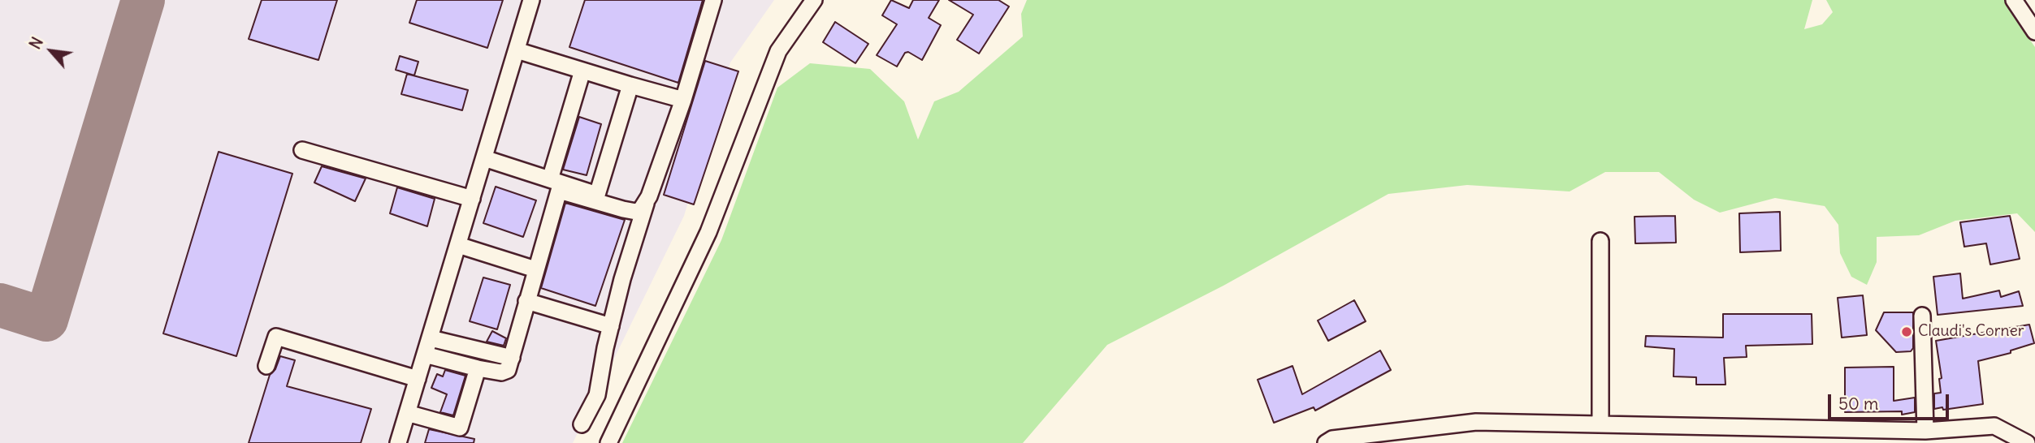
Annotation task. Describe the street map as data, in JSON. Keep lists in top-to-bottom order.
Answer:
{
  "places": ["Claudi's Corner"],
  "scale_bar": "50 m",
  "north": "top left"
}
